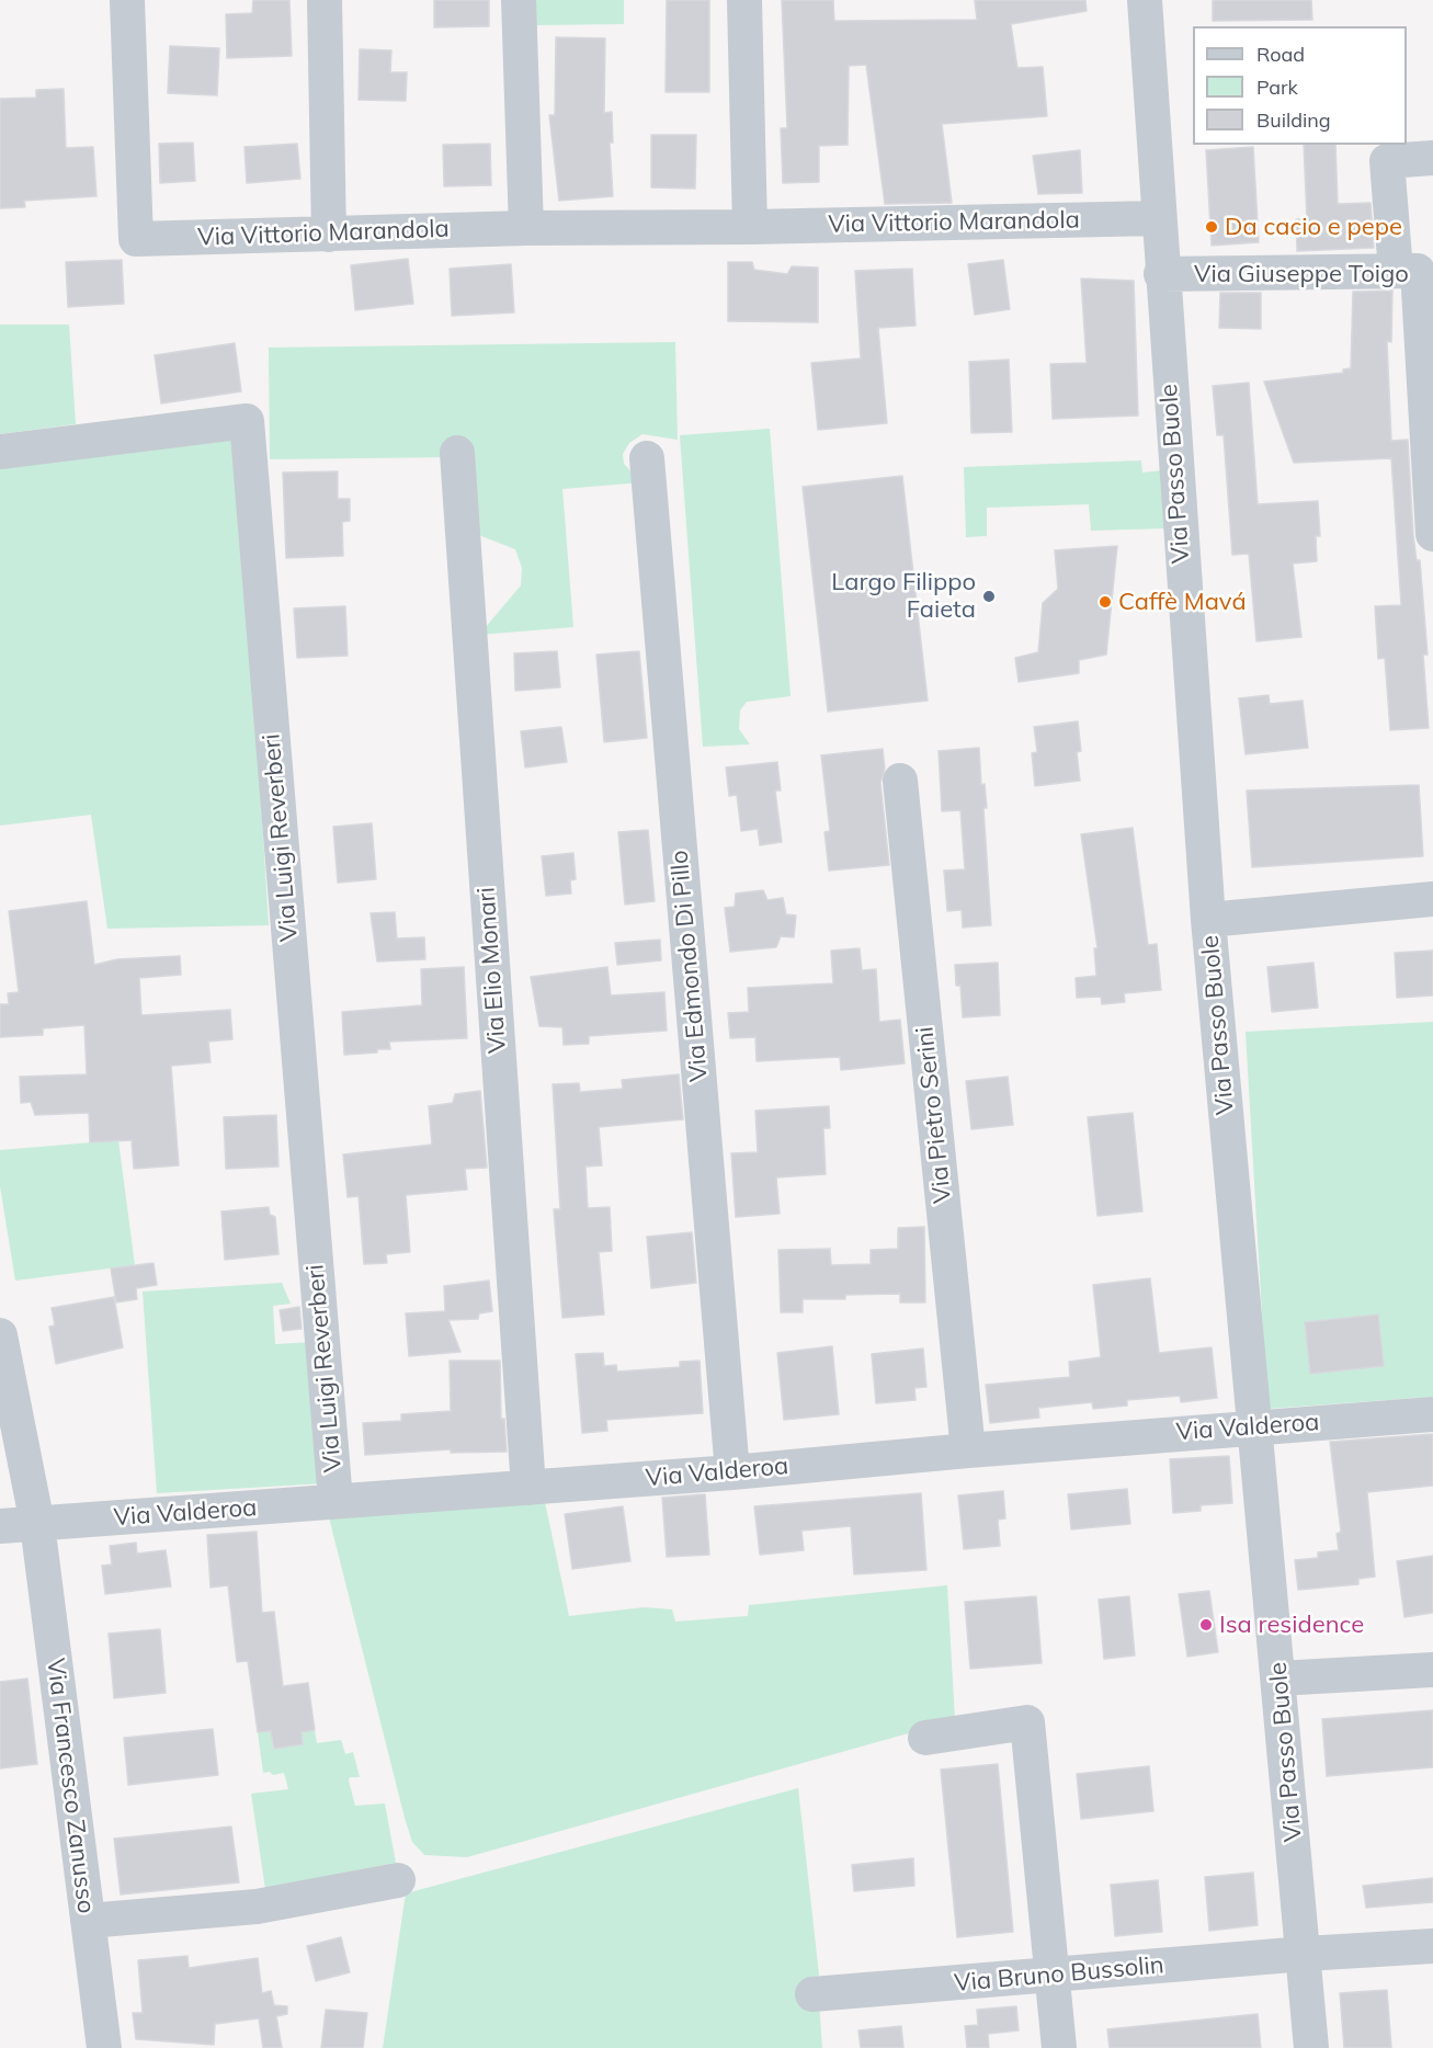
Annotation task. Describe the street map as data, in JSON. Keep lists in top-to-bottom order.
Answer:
{
  "streets": {
    "street": [
      "Via Vittorio Marandola",
      "Via Giuseppe Toigo",
      "Via Passo Buole",
      "Via Luigi Reverberi",
      "Via Edmondo Di Pillo",
      "Via Elio Monari",
      "Via Pietro Serini",
      "Via Valderoa",
      "Via Francesco Zanusso",
      "Via Bruno Bussolin"
    ]
  },
  "crossings": [
    ["Via Vittorio Marandola", "Via Passo Buole"],
    ["Via Giuseppe Toigo", "Via Passo Buole"],
    ["Via Passo Buole", "Via Valderoa"],
    ["Via Passo Buole", "Via Bruno Bussolin"],
    ["Via Luigi Reverberi", "Via Valderoa"],
    ["Via Edmondo Di Pillo", "Via Valderoa"],
    ["Via Elio Monari", "Via Valderoa"],
    ["Via Pietro Serini", "Via Valderoa"],
    ["Via Valderoa", "Via Francesco Zanusso"]
  ],
  "places": [
    "Da cacio e pepe",
    "Largo Filippo Faieta",
    "Caffè Mavá",
    "Isa residence"
  ],
  "legend": ["Road", "Park", "Building"]
}
